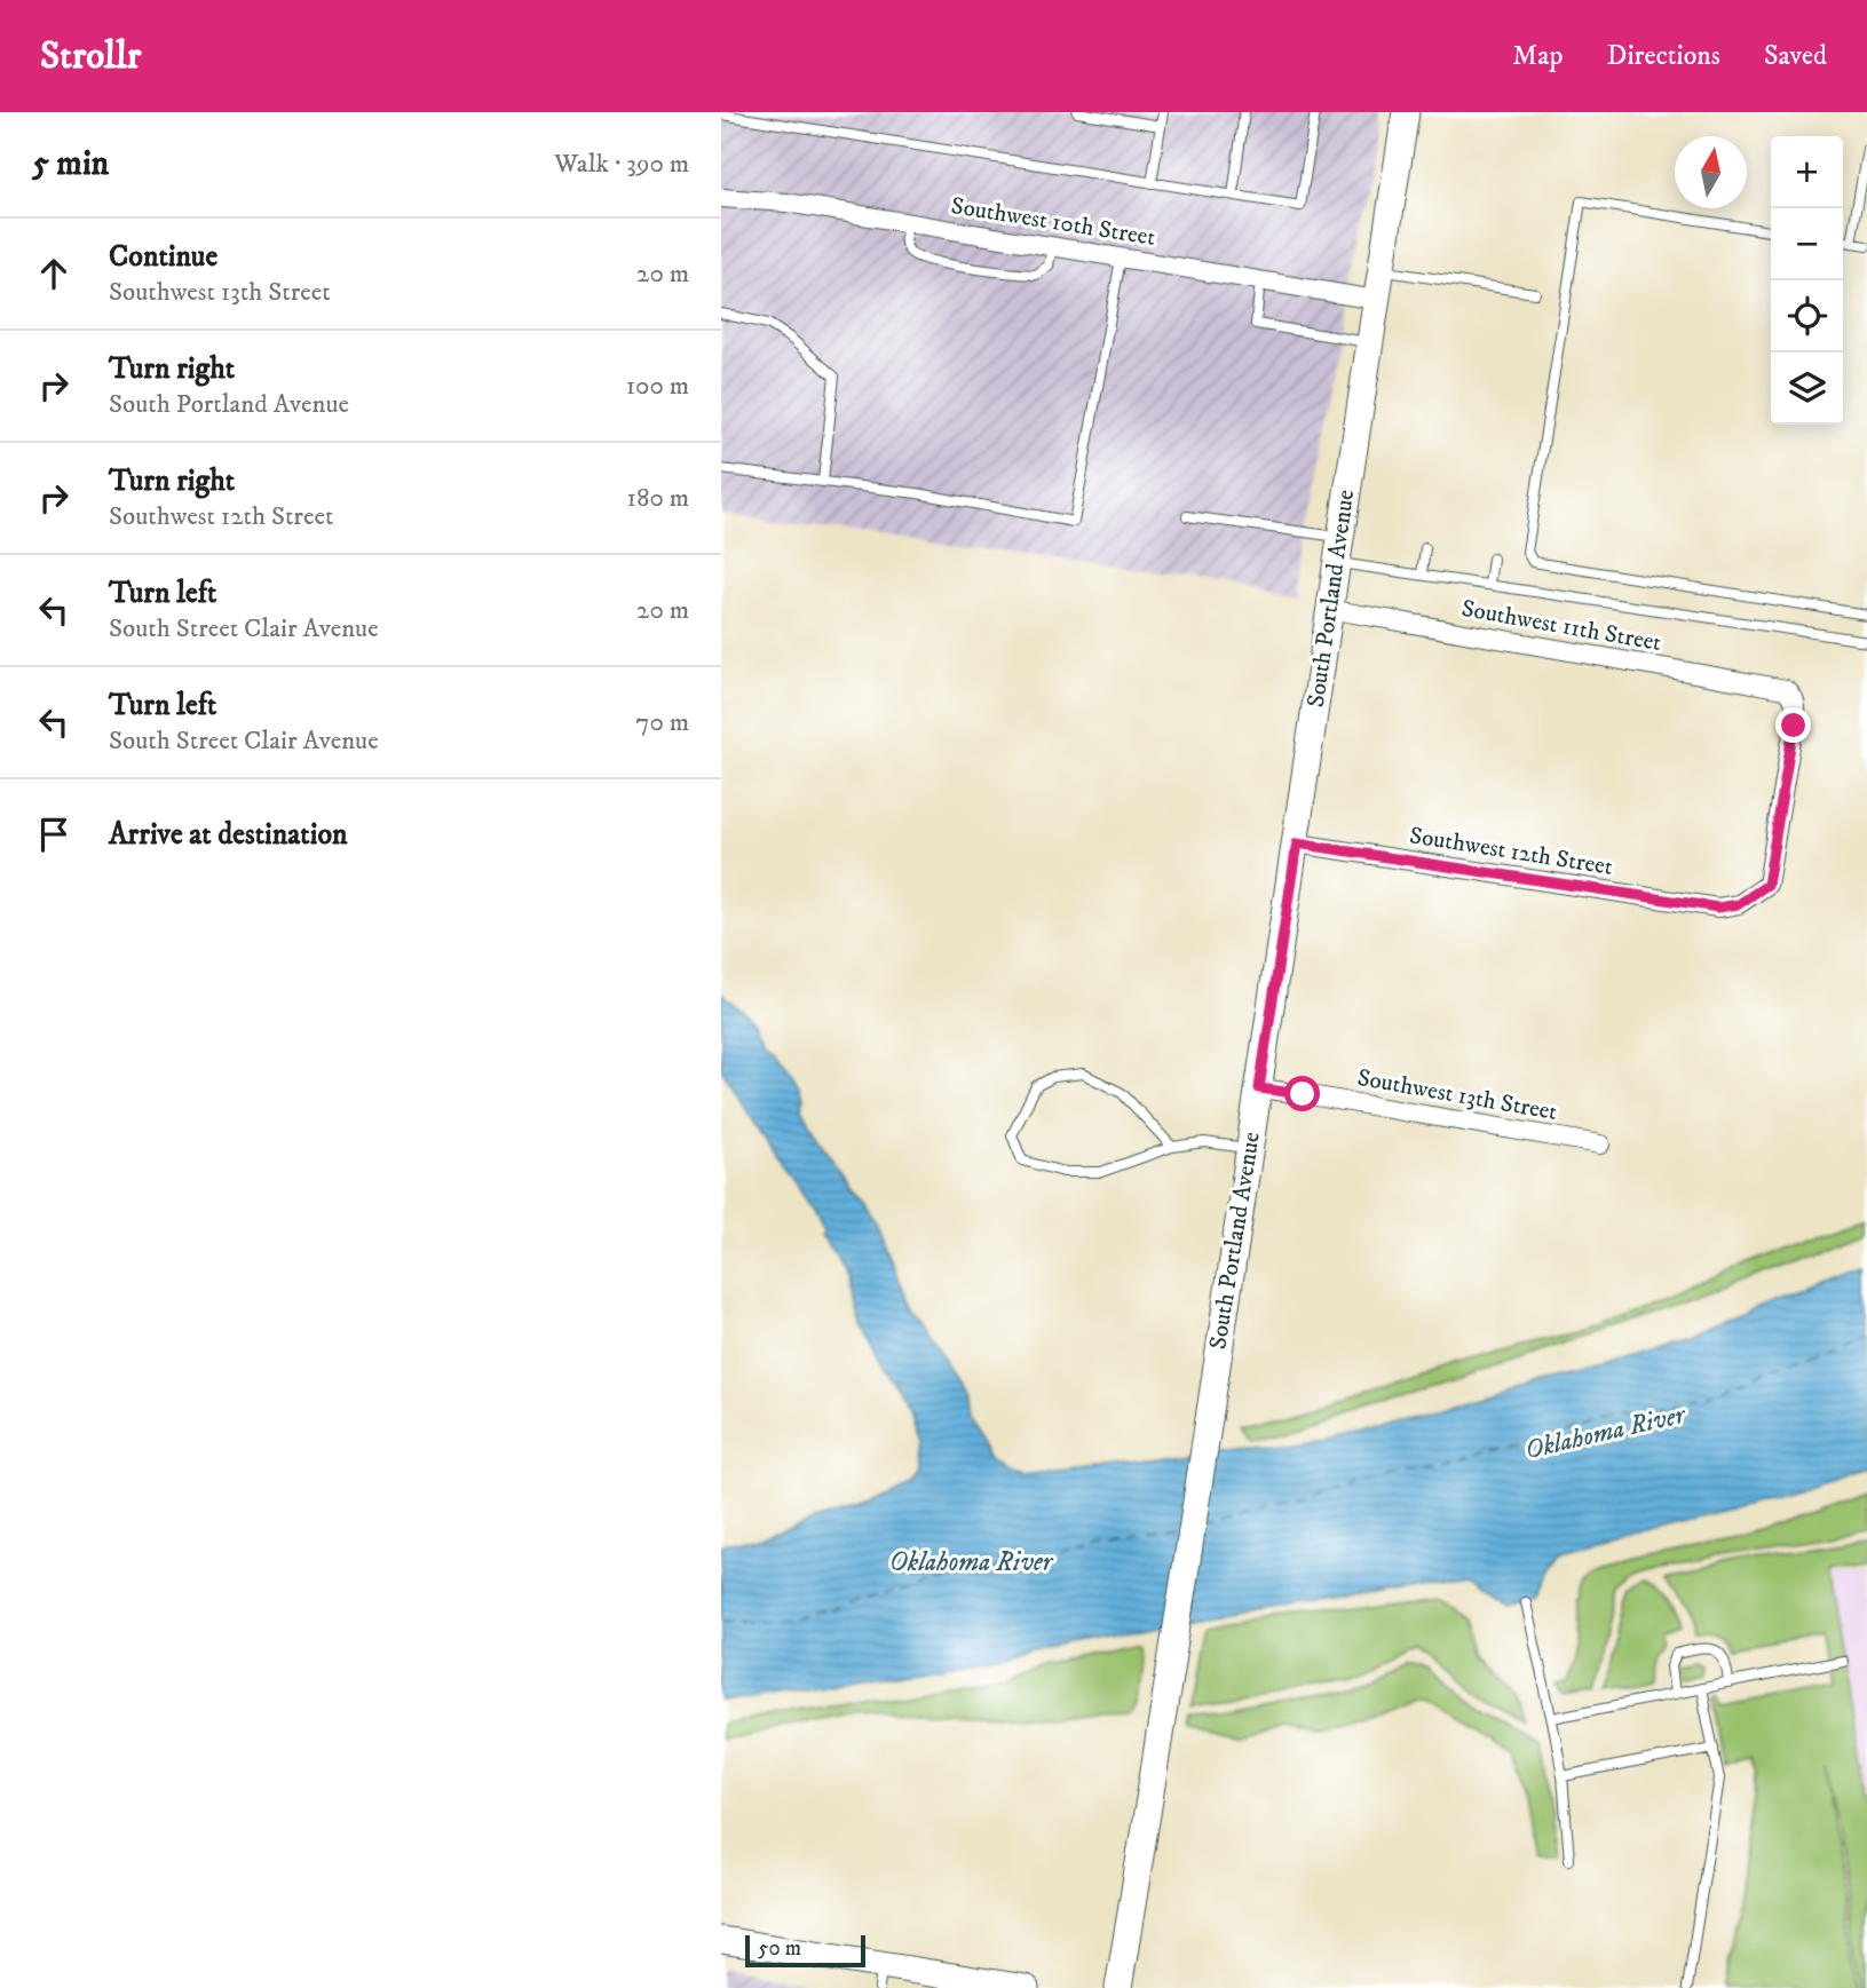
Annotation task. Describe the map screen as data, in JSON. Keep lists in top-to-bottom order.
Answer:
{
  "streets": {
    "main road": ["South Portland Avenue"],
    "street": [
      "Southwest 10th Street",
      "Southwest 11th Street",
      "Southwest 12th Street",
      "Southwest 13th Street"
    ]
  },
  "crossings": [
    ["Southwest 10th Street", "South Portland Avenue"],
    ["South Portland Avenue", "Southwest 11th Street"],
    ["South Portland Avenue", "Southwest 12th Street"],
    ["South Portland Avenue", "Southwest 13th Street"],
    ["Southwest 11th Street", "Southwest 12th Street"]
  ],
  "water": ["Oklahoma River"],
  "scale_bar": "50 m",
  "north": "top",
  "page": {
    "header": "Strollr",
    "nav": ["Map", "Directions", "Saved"],
    "heading": ["5 min", "Walk · 390 m"],
    "map_buttons": ["+", "−"],
    "list": [
      ["Continue", "Southwest 13th Street", "20 m"],
      ["Turn right", "South Portland Avenue", "100 m"],
      ["Turn right", "Southwest 12th Street", "180 m"],
      ["Turn left", "South Street Clair Avenue", "20 m"],
      ["Turn left", "South Street Clair Avenue", "70 m"],
      "Arrive at destination"
    ],
    "scale": "50 m"
  }
}
